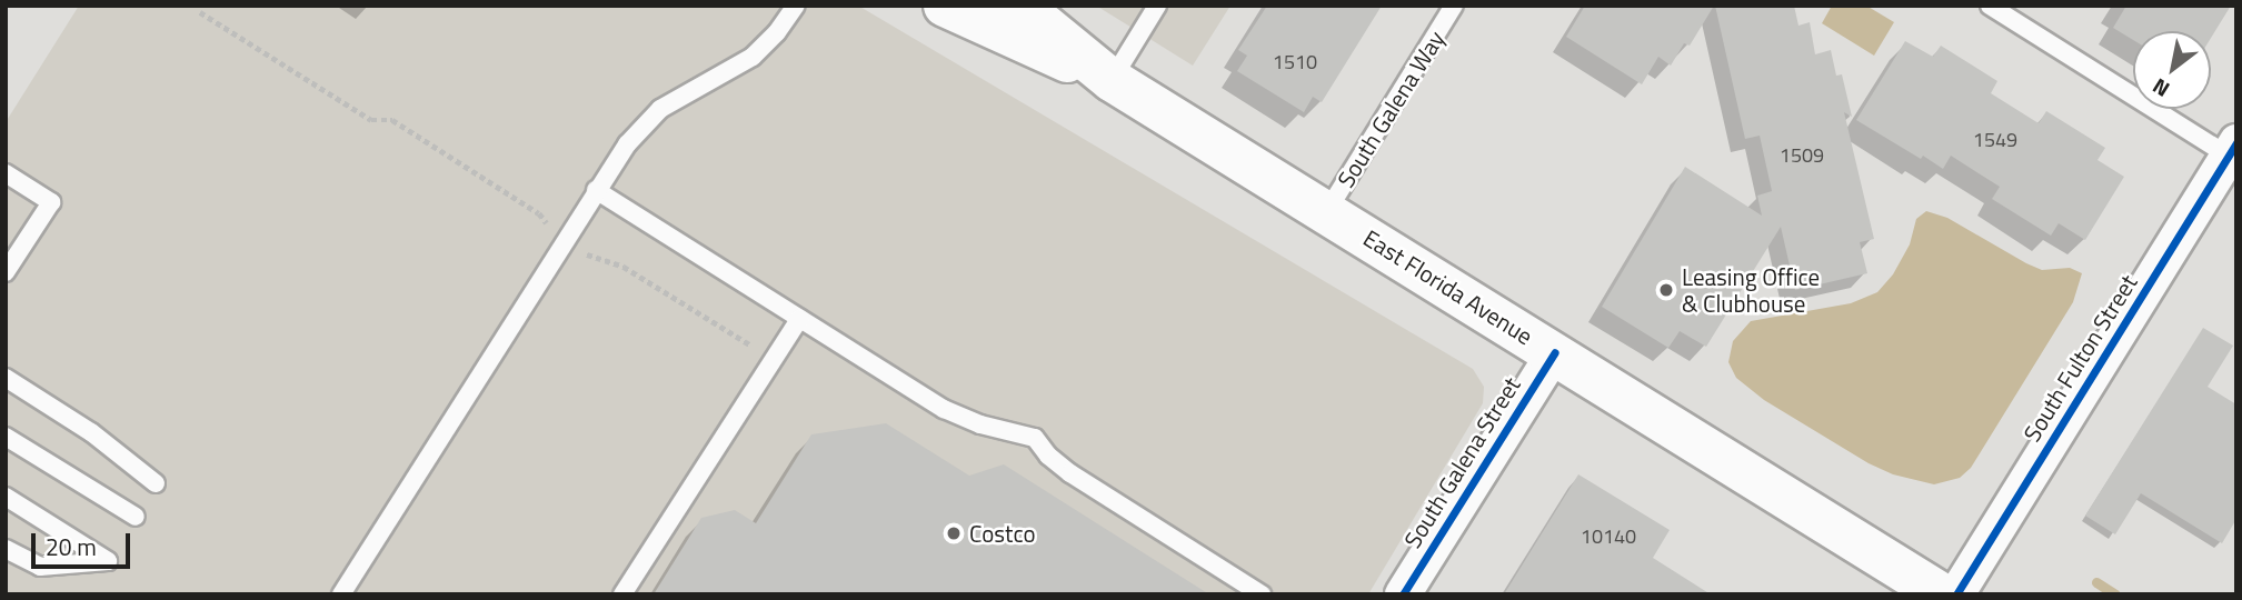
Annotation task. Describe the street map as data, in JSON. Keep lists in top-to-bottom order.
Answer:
{
  "streets": {
    "main road": ["East Florida Avenue"],
    "street": ["South Fulton Street", "South Galena Street"],
    "lane": ["South Galena Way"]
  },
  "crossings": [
    ["South Galena Way", "East Florida Avenue"],
    ["East Florida Avenue", "South Galena Street"]
  ],
  "places": ["Leasing Office & Clubhouse", "Costco"],
  "house_numbers": [
    "1510",
    "1549",
    "1509",
    "10140"
  ],
  "scale_bar": "20 m",
  "north": "bottom left"
}
